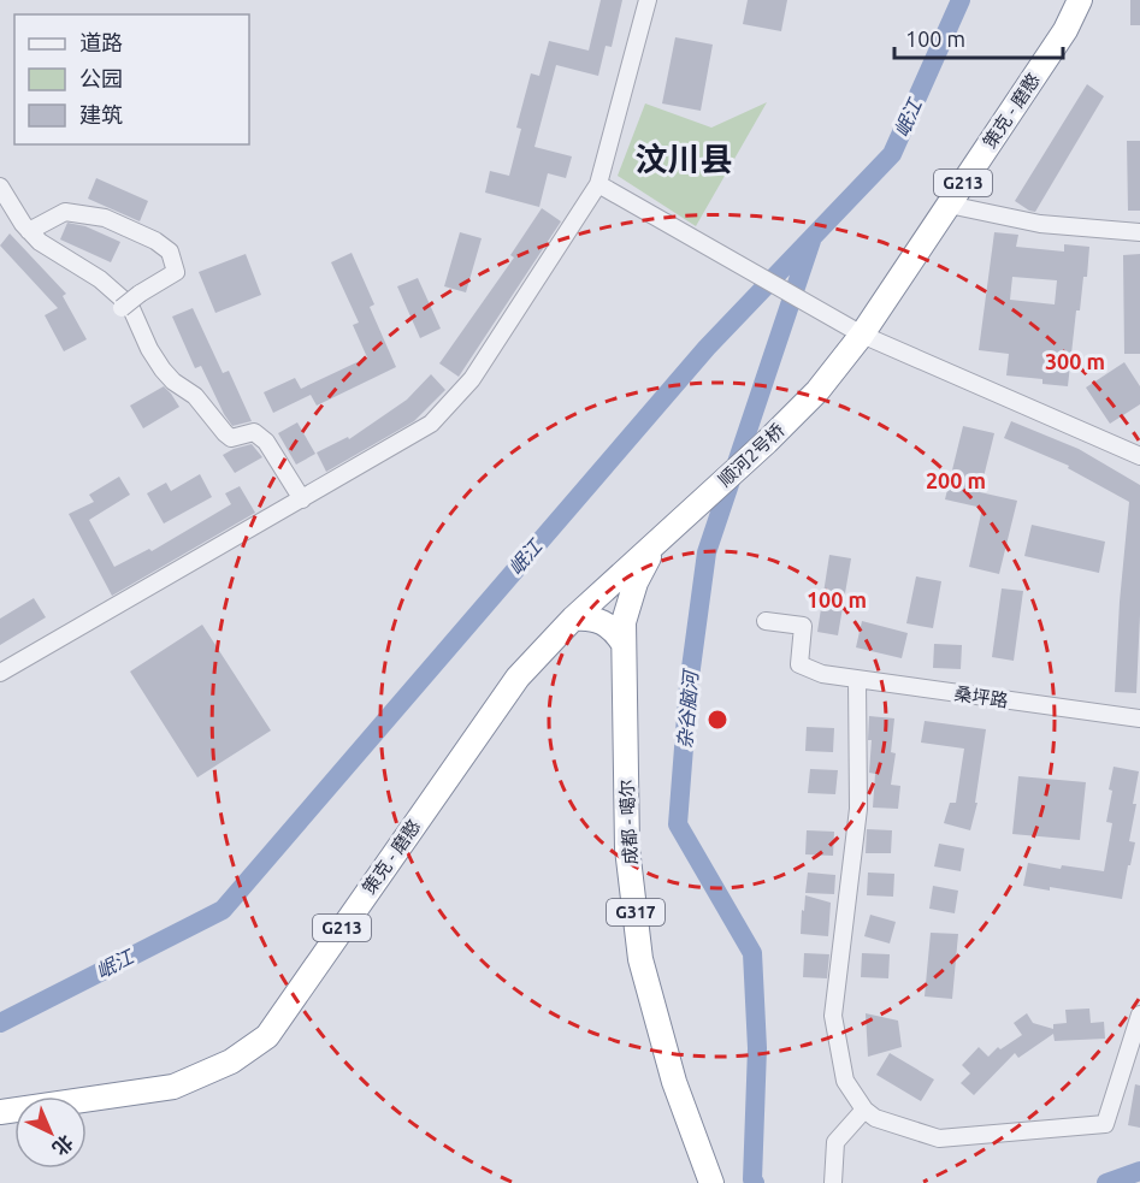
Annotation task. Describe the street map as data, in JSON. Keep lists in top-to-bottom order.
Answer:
{
  "streets": {
    "highway": [
      "策克 - 磨憨",
      "G213",
      "顺河2号桥",
      "成都 - 噶尔",
      "G317"
    ],
    "street": ["桑坪路"]
  },
  "crossings": [
    ["策克 - 磨憨", "顺河2号桥"],
    ["策克 - 磨憨", "成都 - 噶尔"],
    ["顺河2号桥", "成都 - 噶尔"]
  ],
  "districts": ["汶川县"],
  "water": ["岷江", "杂谷脑河"],
  "legend": ["道路", "公园", "建筑"],
  "scale_bar": "100 m",
  "north": "bottom right",
  "rings": ["300 m", "200 m", "100 m"]
}
